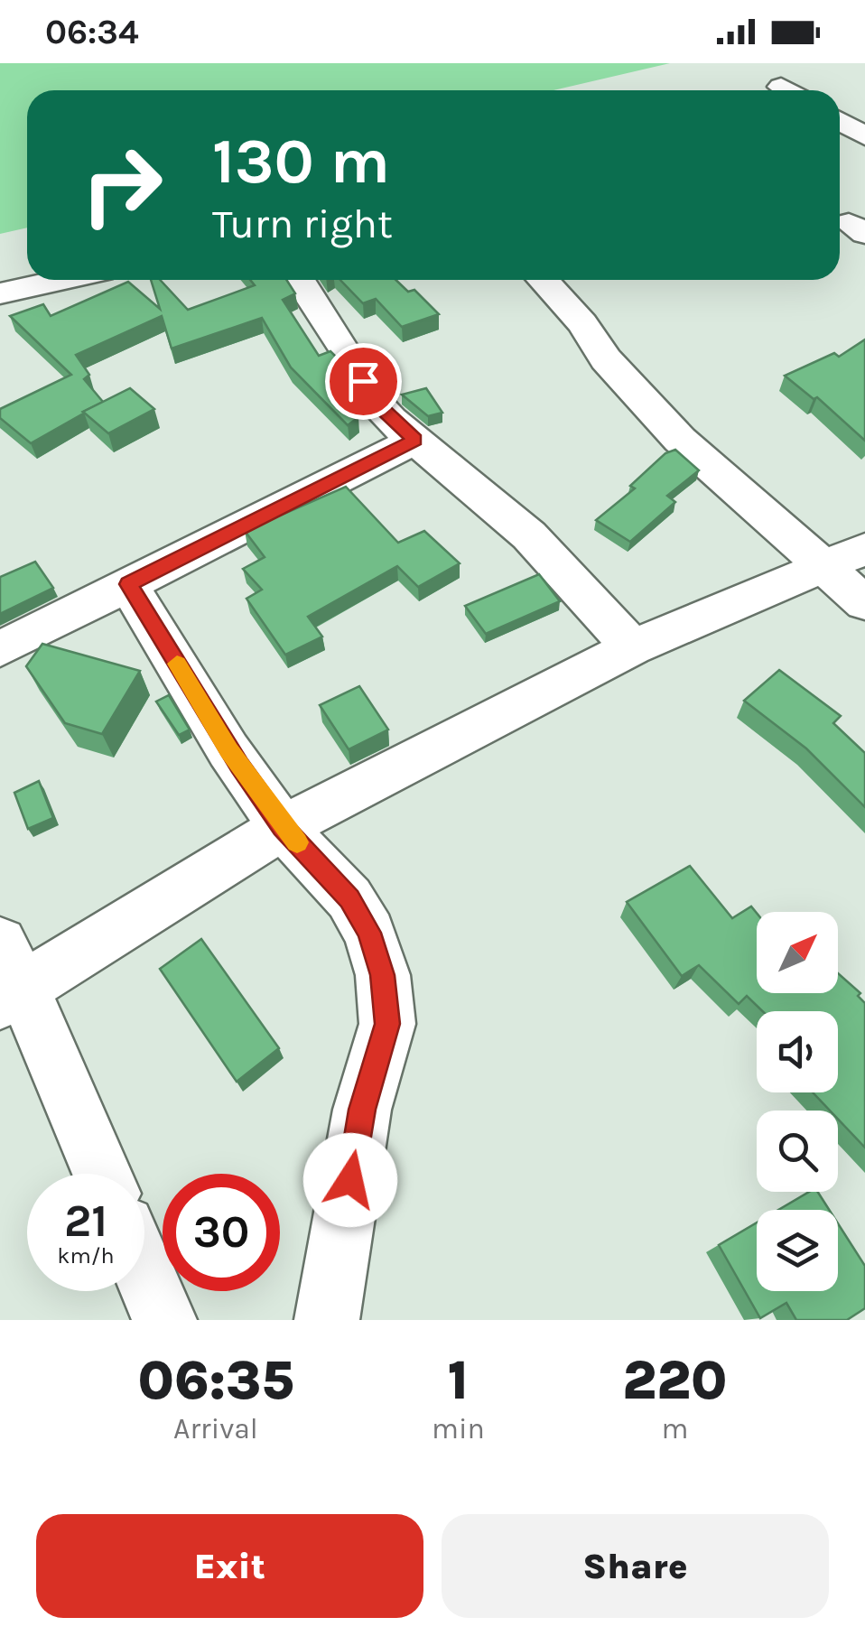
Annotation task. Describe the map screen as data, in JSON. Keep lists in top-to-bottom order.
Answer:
{
  "north": "top right",
  "page": {
    "status": "06:34",
    "turn": ["130 m", "Turn right"],
    "speed": "21 km/h",
    "limit": "30",
    "eta": [
      "06:35",
      "Arrival",
      "1",
      "min",
      "220",
      "m"
    ],
    "buttons": ["Exit", "Share"]
  }
}
